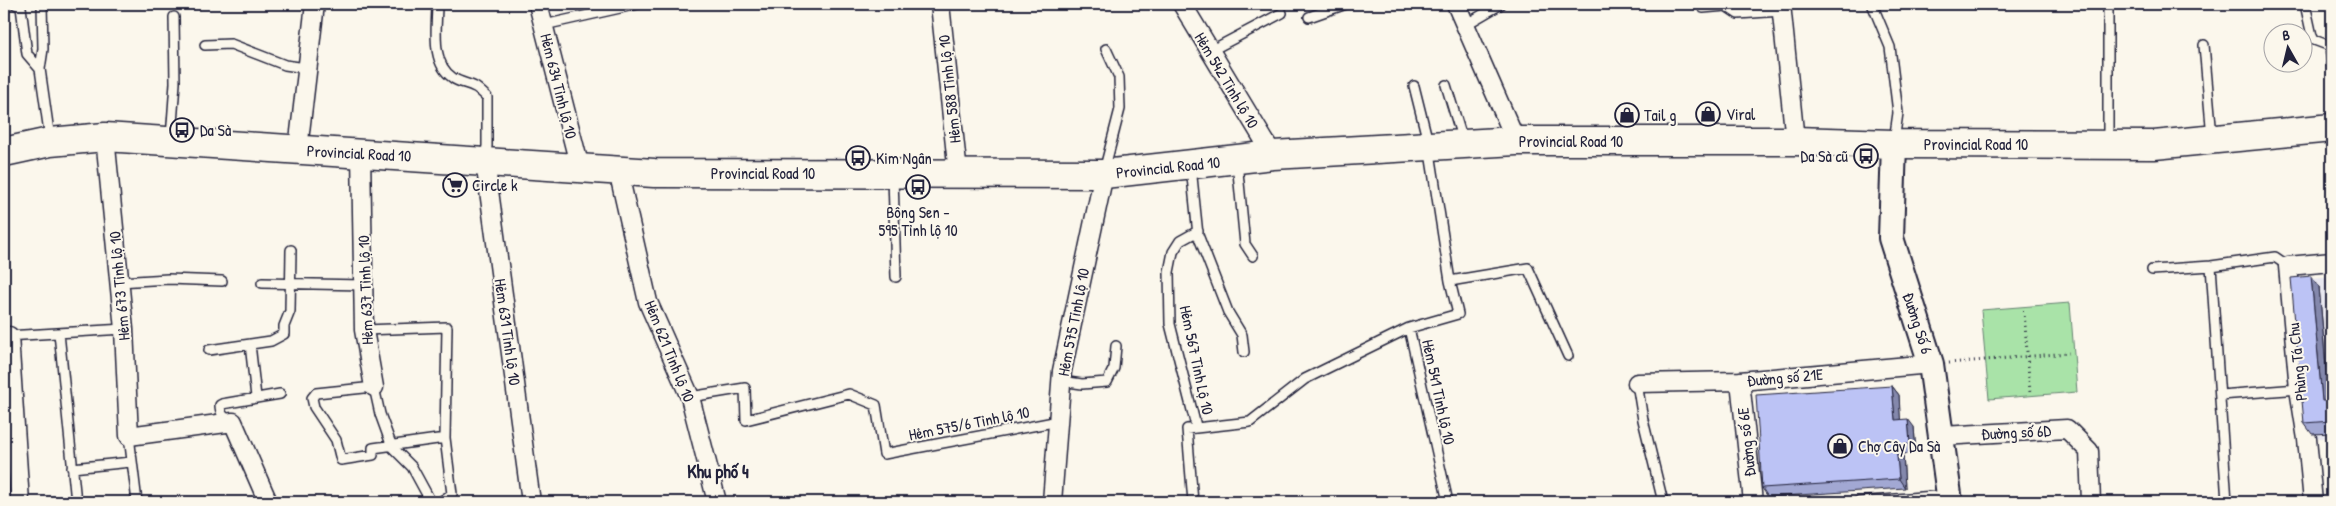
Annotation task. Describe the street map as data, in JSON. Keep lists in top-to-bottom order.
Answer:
{
  "streets": {
    "main road": ["Provincial Road 10"],
    "street": [
      "Hẻm 542 Tỉnh lộ 10",
      "Hẻm 634 Tỉnh lộ 10",
      "Hẻm 588 Tỉnh lộ 10",
      "Hẻm 673 Tỉnh lộ 10",
      "Hẻm 637 Tỉnh lộ 10",
      "Hẻm 575 Tỉnh lộ 10",
      "Đường Số 6",
      "Hẻm 631 Tỉnh lộ 10",
      "Hẻm 621 Tỉnh lộ 10",
      "Phùng Tá Chu",
      "Đường số 21E",
      "Đường số 6D",
      "Đường số 6E"
    ],
    "lane": ["Hẻm 567 Tỉnh Lộ 10", "Hẻm 541 Tỉnh lộ 10", "Hẻm 575/6 Tỉnh lộ 10"]
  },
  "crossings": [
    ["Hẻm 542 Tỉnh lộ 10", "Provincial Road 10"],
    ["Hẻm 634 Tỉnh lộ 10", "Provincial Road 10"],
    ["Hẻm 588 Tỉnh lộ 10", "Provincial Road 10"],
    ["Provincial Road 10", "Hẻm 673 Tỉnh lộ 10"],
    ["Provincial Road 10", "Hẻm 637 Tỉnh lộ 10"],
    ["Provincial Road 10", "Hẻm 575 Tỉnh lộ 10"],
    ["Provincial Road 10", "Đường Số 6"],
    ["Provincial Road 10", "Hẻm 631 Tỉnh lộ 10"],
    ["Provincial Road 10", "Hẻm 621 Tỉnh lộ 10"],
    ["Provincial Road 10", "Hẻm 541 Tỉnh lộ 10"],
    ["Hẻm 575 Tỉnh lộ 10", "Hẻm 575/6 Tỉnh lộ 10"],
    ["Đường Số 6", "Đường số 21E"],
    ["Đường Số 6", "Đường số 6D"],
    ["Hẻm 621 Tỉnh lộ 10", "Hẻm 575/6 Tỉnh lộ 10"],
    ["Đường số 21E", "Đường số 6E"]
  ],
  "districts": ["Khu phố 4"],
  "places": {
    "shop": ["Viral", "Tail g", "Chợ Cây Da Sà"],
    "bus stop": [
      "Da Sà",
      "Da Sà cũ",
      "Kim Ngân",
      "Bông Sen - 595 Tỉnh lộ 10"
    ],
    "supermarket": ["Circle k"]
  },
  "north": "top"
}
